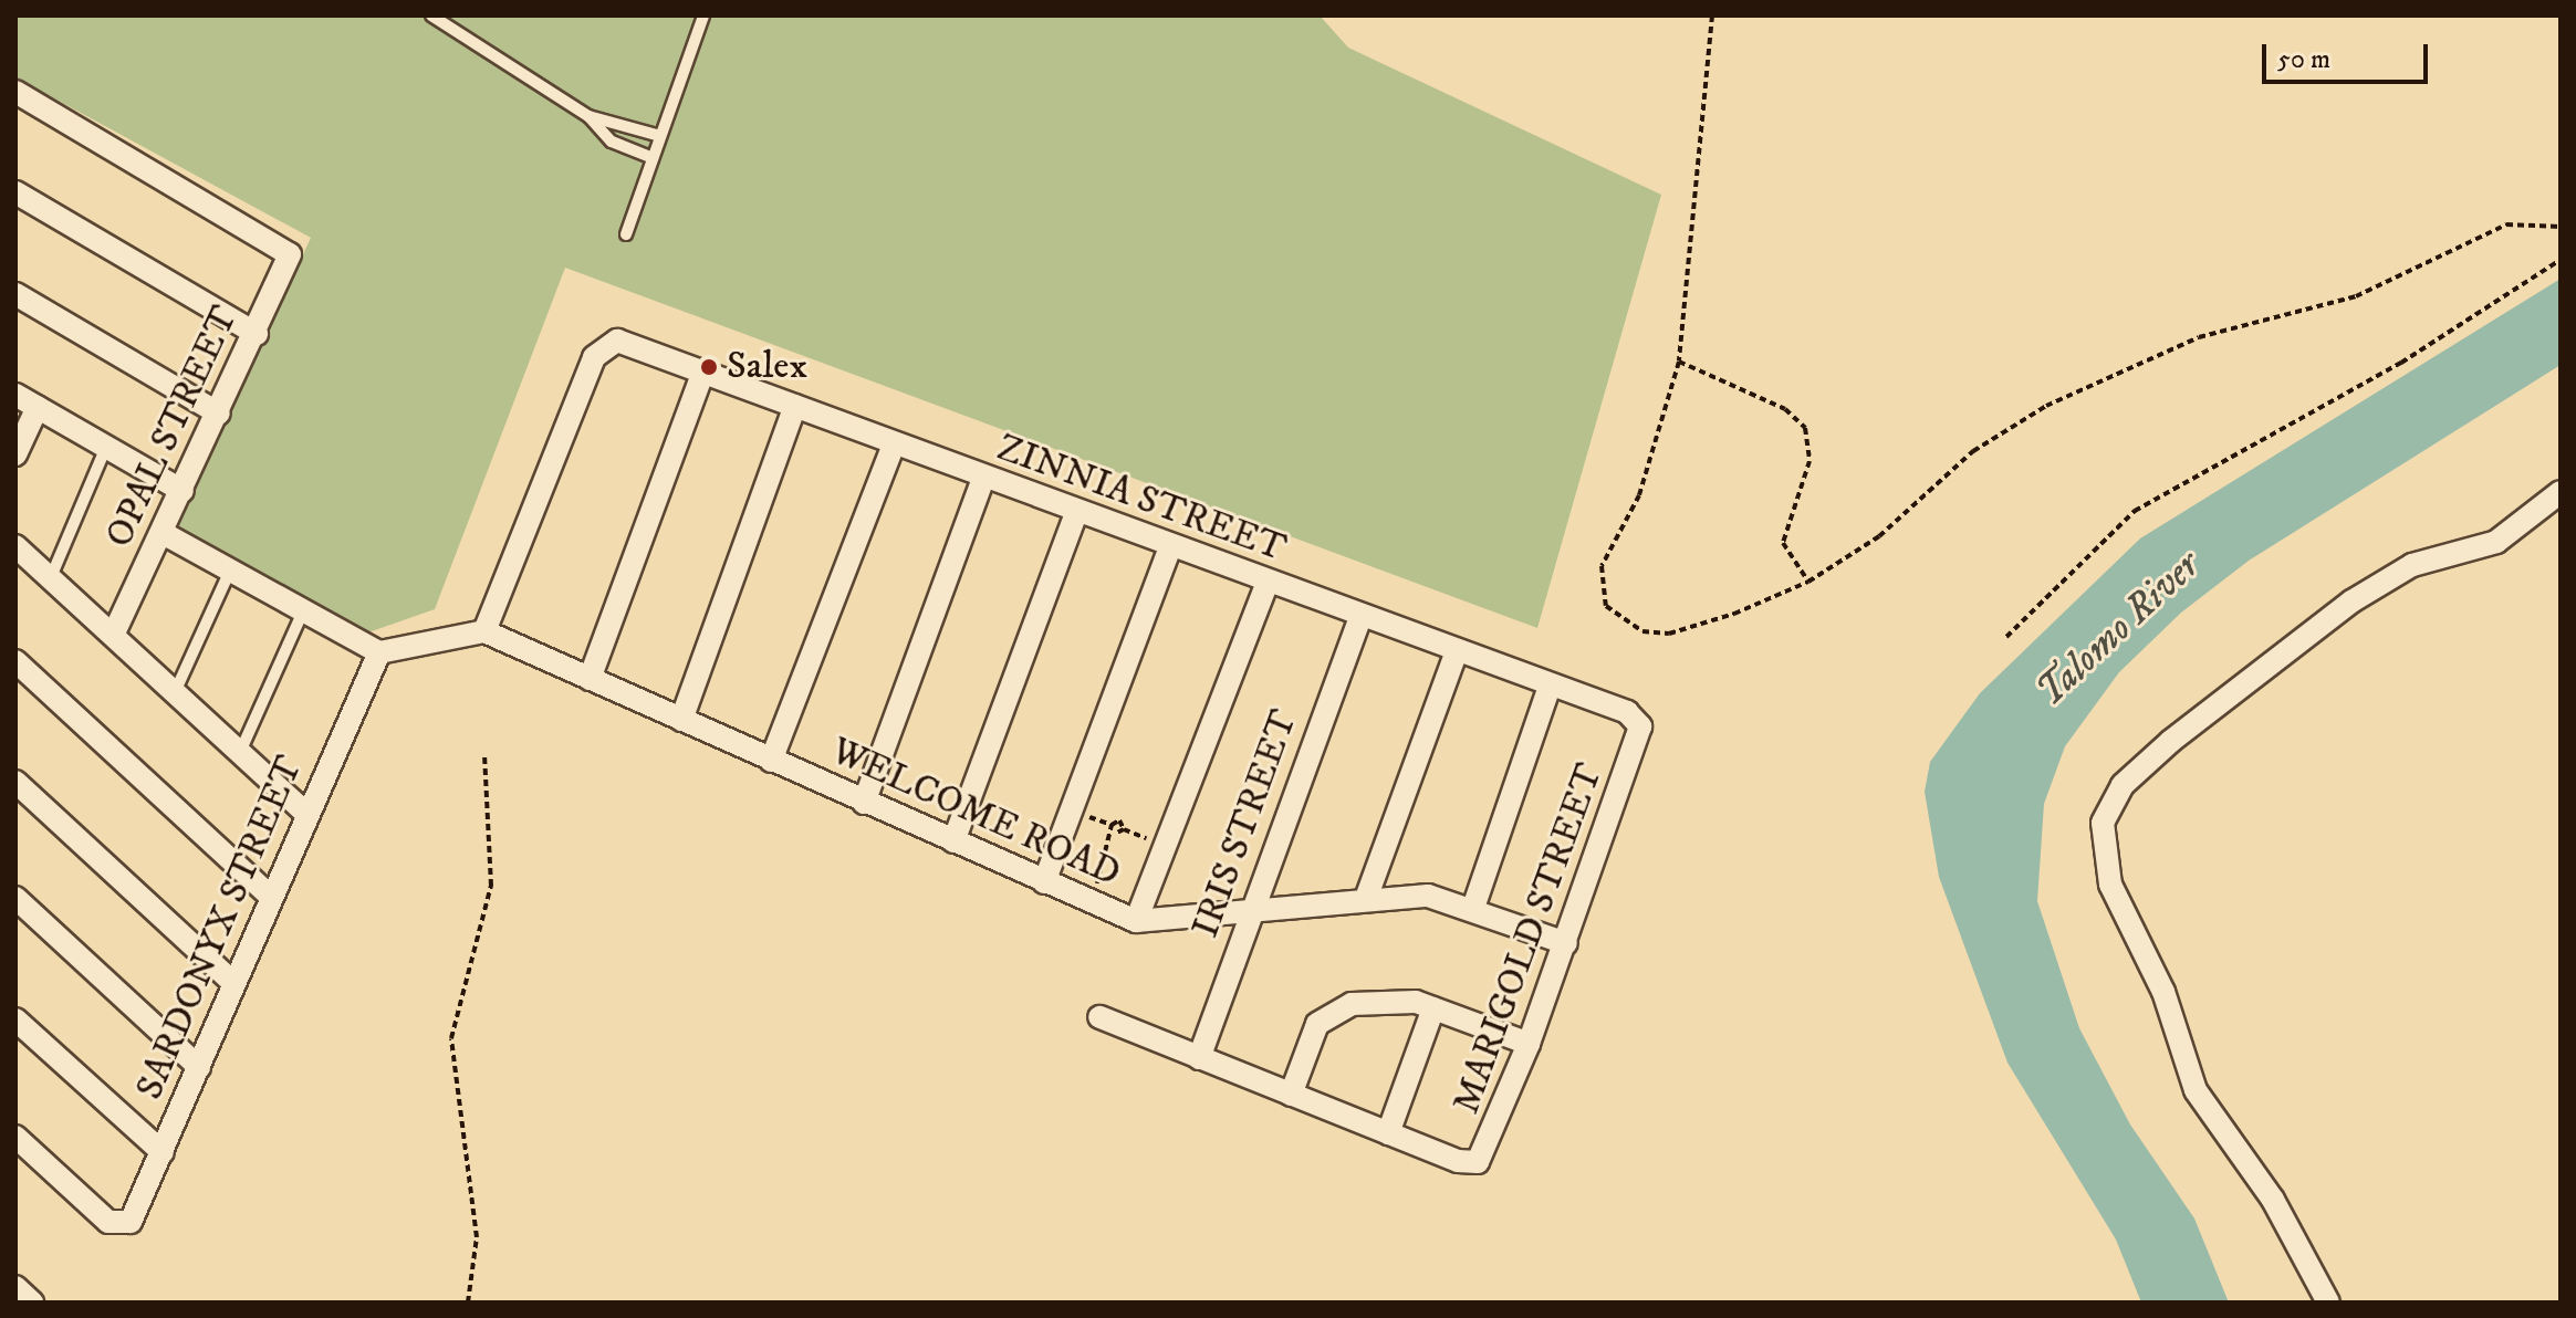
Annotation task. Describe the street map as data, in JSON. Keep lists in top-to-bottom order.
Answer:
{
  "streets": {
    "street": [
      "OPAL STREET",
      "ZINNIA STREET",
      "WELCOME ROAD",
      "IRIS STREET",
      "SARDONYX STREET",
      "MARIGOLD STREET"
    ]
  },
  "crossings": [
    ["ZINNIA STREET", "WELCOME ROAD"],
    ["ZINNIA STREET", "IRIS STREET"],
    ["ZINNIA STREET", "MARIGOLD STREET"],
    ["WELCOME ROAD", "IRIS STREET"],
    ["WELCOME ROAD", "MARIGOLD STREET"]
  ],
  "water": ["Talomo River"],
  "places": ["Salex"],
  "scale_bar": "50 m"
}
